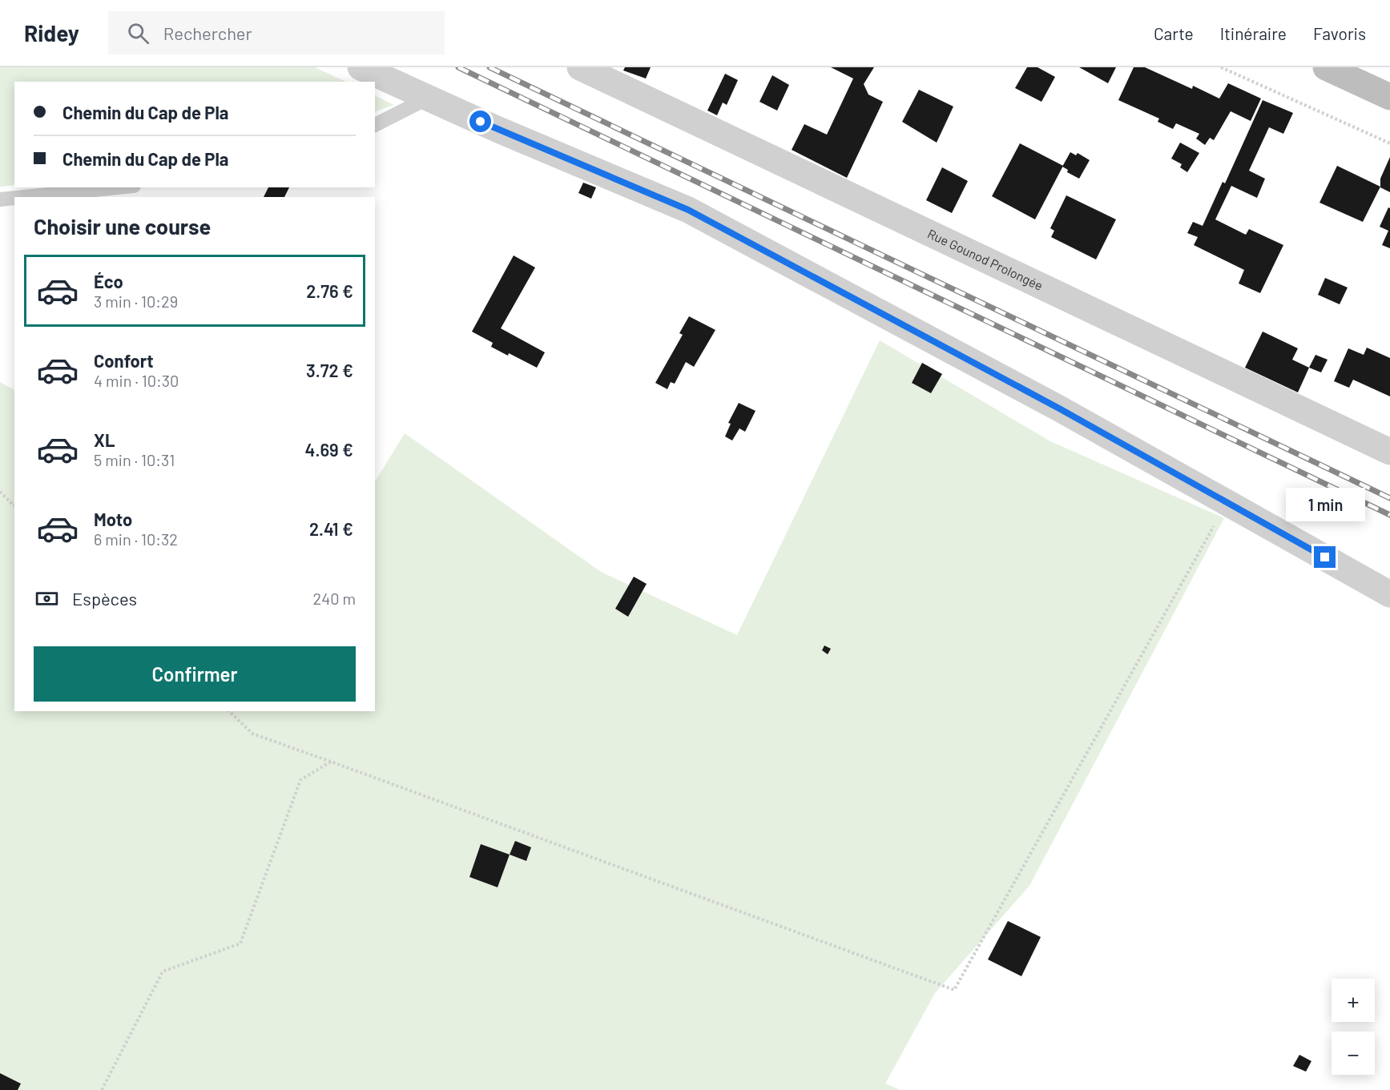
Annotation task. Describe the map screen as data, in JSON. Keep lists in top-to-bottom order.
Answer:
{
  "streets": {
    "street": ["Rue Gounod Prolongée"]
  },
  "page": {
    "header": "Ridey",
    "search": "Rechercher",
    "nav": ["Carte", "Itinéraire", "Favoris"],
    "banner": ["Chemin du Cap de Pla", "Chemin du Cap de Pla"],
    "heading": "Choisir une course",
    "list": [
      {
        "name": "Éco",
        "note": "3 min · 10:29",
        "value": "2.76 €"
      },
      {
        "name": "Confort",
        "note": "4 min · 10:30",
        "value": "3.72 €"
      },
      {
        "name": "XL",
        "note": "5 min · 10:31",
        "value": "4.69 €"
      },
      {
        "name": "Moto",
        "note": "6 min · 10:32",
        "value": "2.41 €"
      }
    ],
    "bubble": "1 min",
    "pay": ["Espèces", "240 m"],
    "buttons": "Confirmer",
    "map_buttons": ["+", "−"]
  }
}
